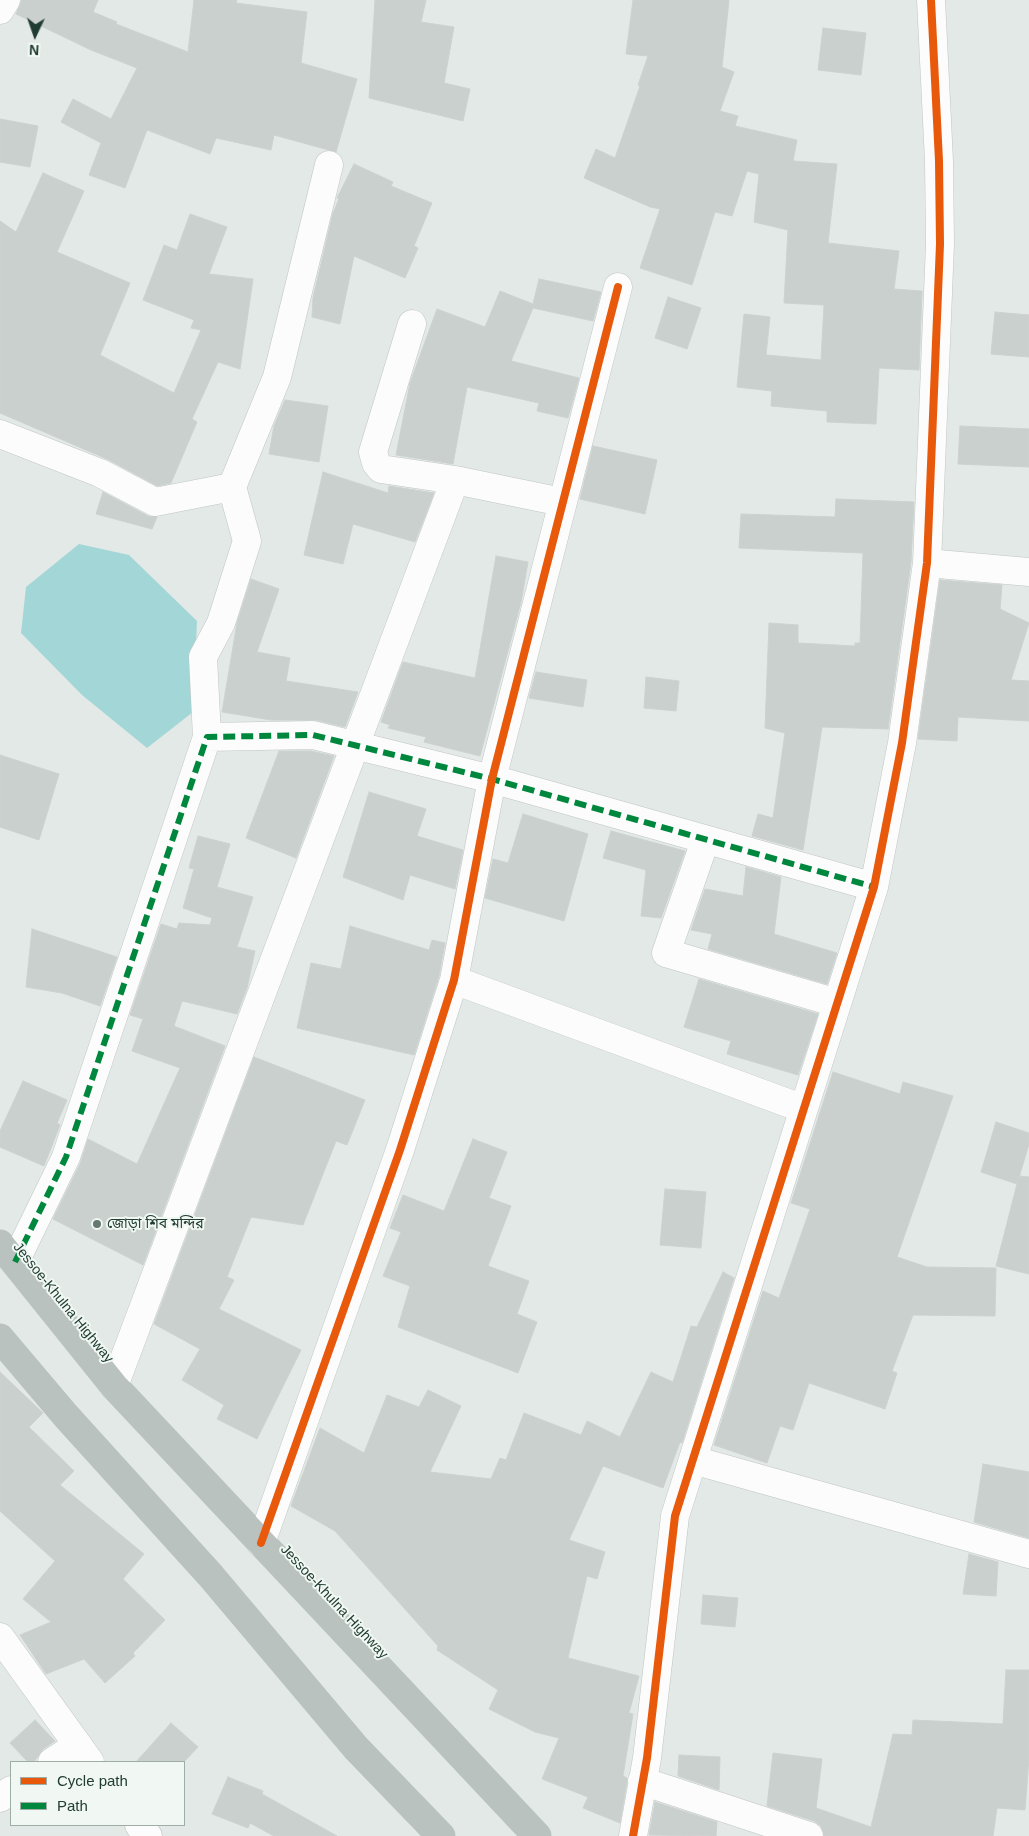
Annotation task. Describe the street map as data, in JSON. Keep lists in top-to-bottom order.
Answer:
{
  "streets": {
    "highway": ["Jessoe-Khulna Highway"]
  },
  "places": ["জোড়া শিব মন্দির"],
  "legend": ["Cycle path", "Path"],
  "north": "bottom"
}
